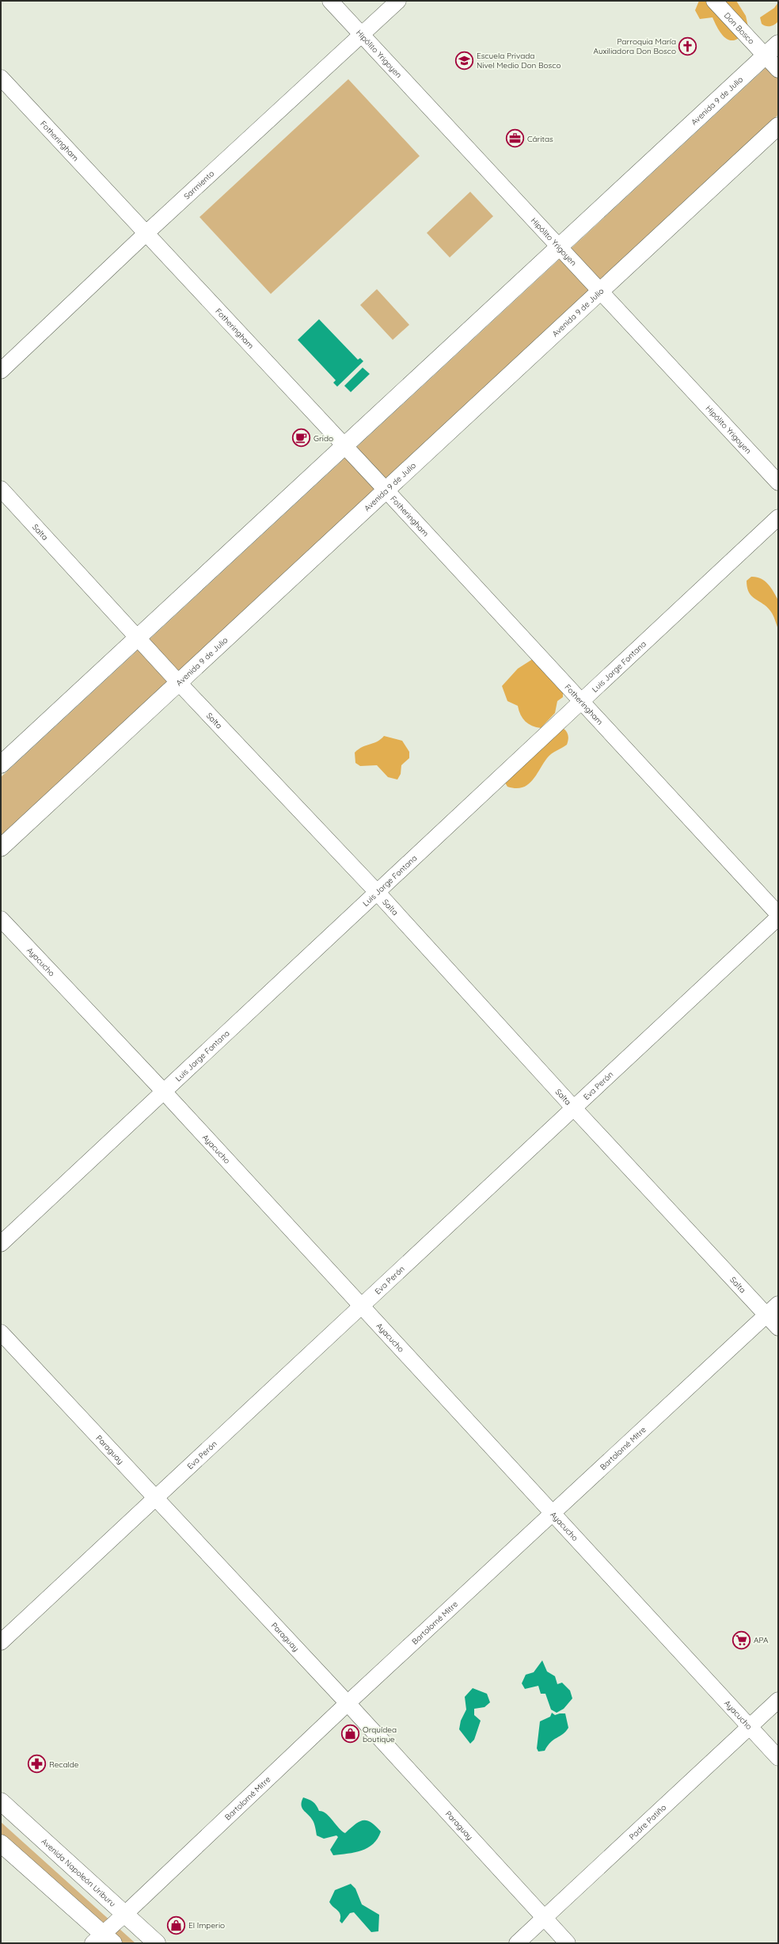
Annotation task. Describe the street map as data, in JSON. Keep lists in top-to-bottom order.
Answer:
{
  "streets": {
    "main road": ["Avenida 9 de Julio", "Avenida Napoleón Uriburu"],
    "street": [
      "Don Bosco",
      "Hipólito Yrigoyen",
      "Fotheringham",
      "Sarmiento",
      "Salta",
      "Luis Jorge Fontana",
      "Ayacucho",
      "Eva Perón",
      "Bartolomé Mitre",
      "Paraguay",
      "Padre Patiño"
    ]
  },
  "crossings": [
    ["Don Bosco", "Avenida 9 de Julio"],
    ["Hipólito Yrigoyen", "Avenida 9 de Julio"],
    ["Hipólito Yrigoyen", "Sarmiento"],
    ["Avenida 9 de Julio", "Fotheringham"],
    ["Avenida 9 de Julio", "Salta"],
    ["Fotheringham", "Sarmiento"],
    ["Fotheringham", "Luis Jorge Fontana"],
    ["Salta", "Luis Jorge Fontana"],
    ["Salta", "Eva Perón"],
    ["Salta", "Bartolomé Mitre"],
    ["Luis Jorge Fontana", "Ayacucho"],
    ["Ayacucho", "Eva Perón"],
    ["Ayacucho", "Bartolomé Mitre"],
    ["Ayacucho", "Padre Patiño"],
    ["Eva Perón", "Paraguay"],
    ["Bartolomé Mitre", "Paraguay"],
    ["Bartolomé Mitre", "Avenida Napoleón Uriburu"],
    ["Paraguay", "Padre Patiño"]
  ],
  "places": {
    "church": ["Parroquia María Auxiliadora Don Bosco"],
    "school or university": ["Escuela Privada Nivel Medio Don Bosco"],
    "office": ["Cáritas"],
    "cafe": ["Grido"],
    "supermarket": ["APA"],
    "shop": ["Orquídea boutique", "El Imperio"],
    "pharmacy": ["Recalde"]
  }
}
